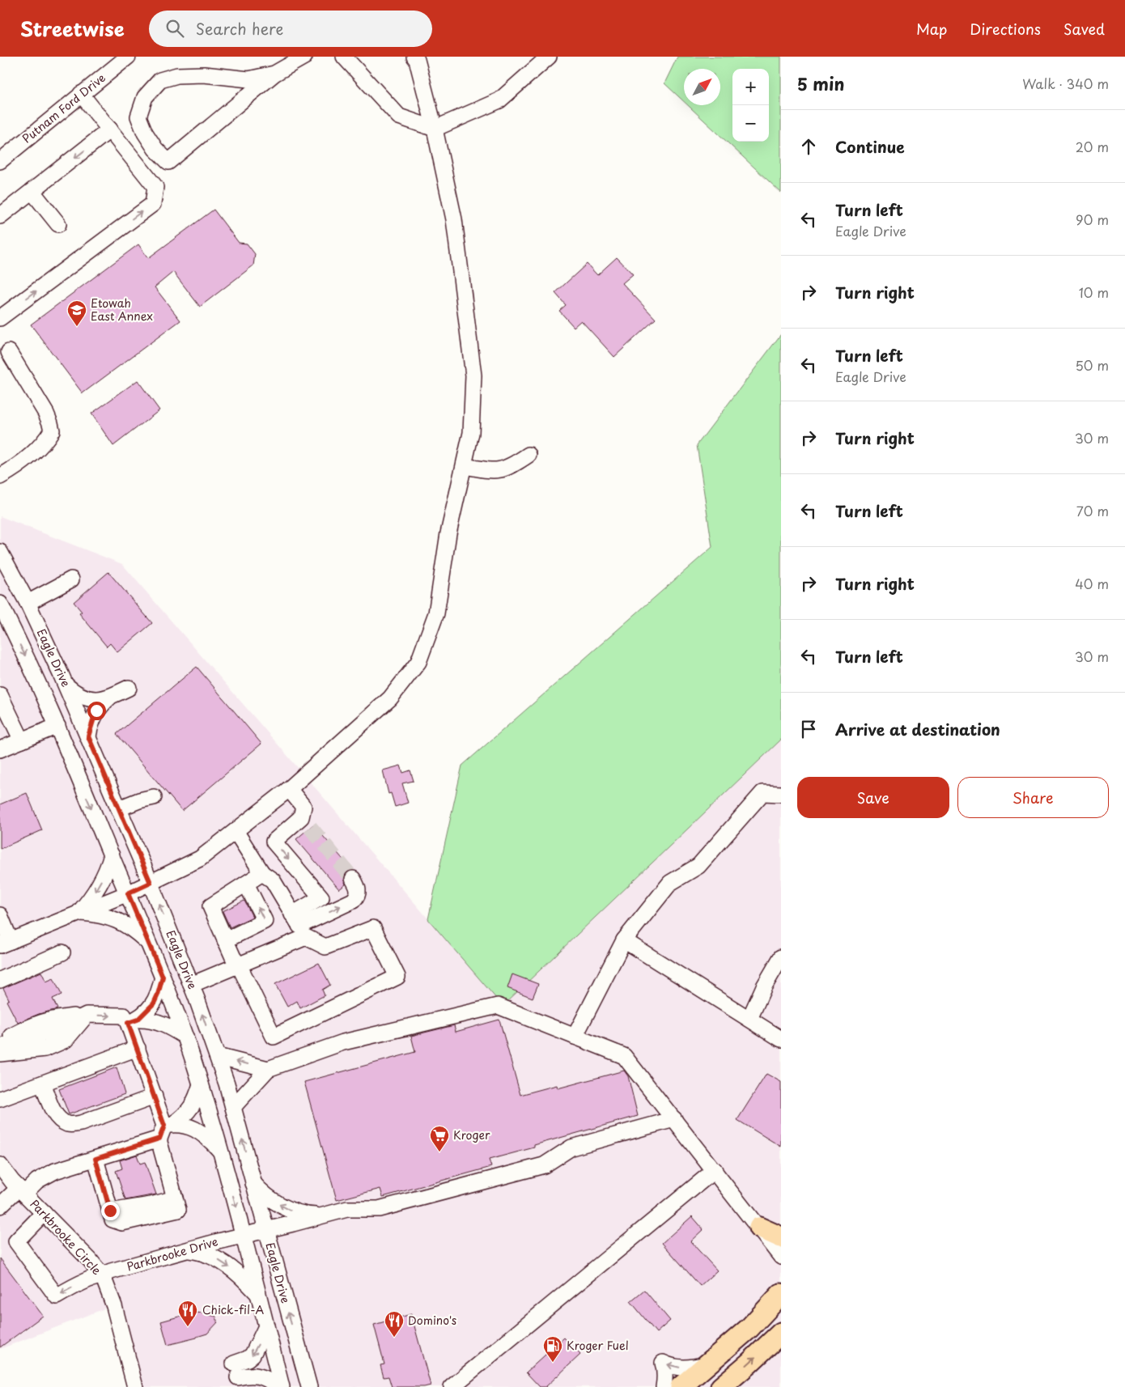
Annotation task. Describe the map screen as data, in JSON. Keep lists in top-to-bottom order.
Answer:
{
  "streets": {
    "street": [
      "Putnam Ford Drive",
      "Eagle Drive",
      "Parkbrooke Circle",
      "Parkbrooke Drive"
    ]
  },
  "crossings": [
    ["Eagle Drive", "Parkbrooke Drive"],
    ["Parkbrooke Circle", "Parkbrooke Drive"]
  ],
  "places": {
    "school or university": ["Etowah East Annex"],
    "supermarket": ["Kroger"],
    "restaurant": ["Chick-fil-A", "Domino's"],
    "fuel station": ["Kroger Fuel"]
  },
  "north": "top right",
  "page": {
    "header": "Streetwise",
    "search": "Search here",
    "nav": ["Map", "Directions", "Saved"],
    "heading": ["5 min", "Walk · 340 m"],
    "map_buttons": ["+", "−"],
    "list": [
      ["Continue", "20 m"],
      ["Turn left", "Eagle Drive", "90 m"],
      ["Turn right", "10 m"],
      ["Turn left", "Eagle Drive", "50 m"],
      ["Turn right", "30 m"],
      ["Turn left", "70 m"],
      ["Turn right", "40 m"],
      ["Turn left", "30 m"],
      "Arrive at destination"
    ],
    "buttons": ["Save", "Share"]
  }
}
